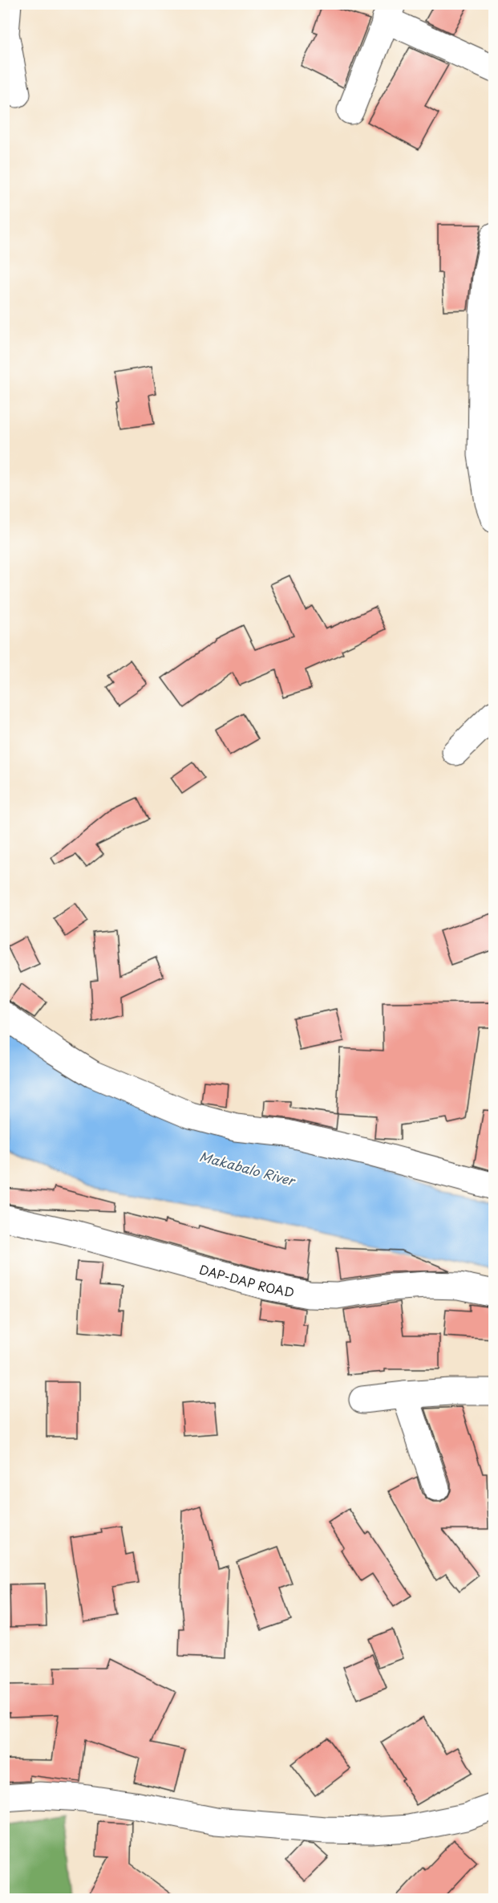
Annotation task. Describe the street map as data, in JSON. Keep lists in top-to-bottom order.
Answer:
{
  "streets": {
    "street": ["DAP-DAP ROAD"]
  },
  "water": ["Makabalo River"]
}
